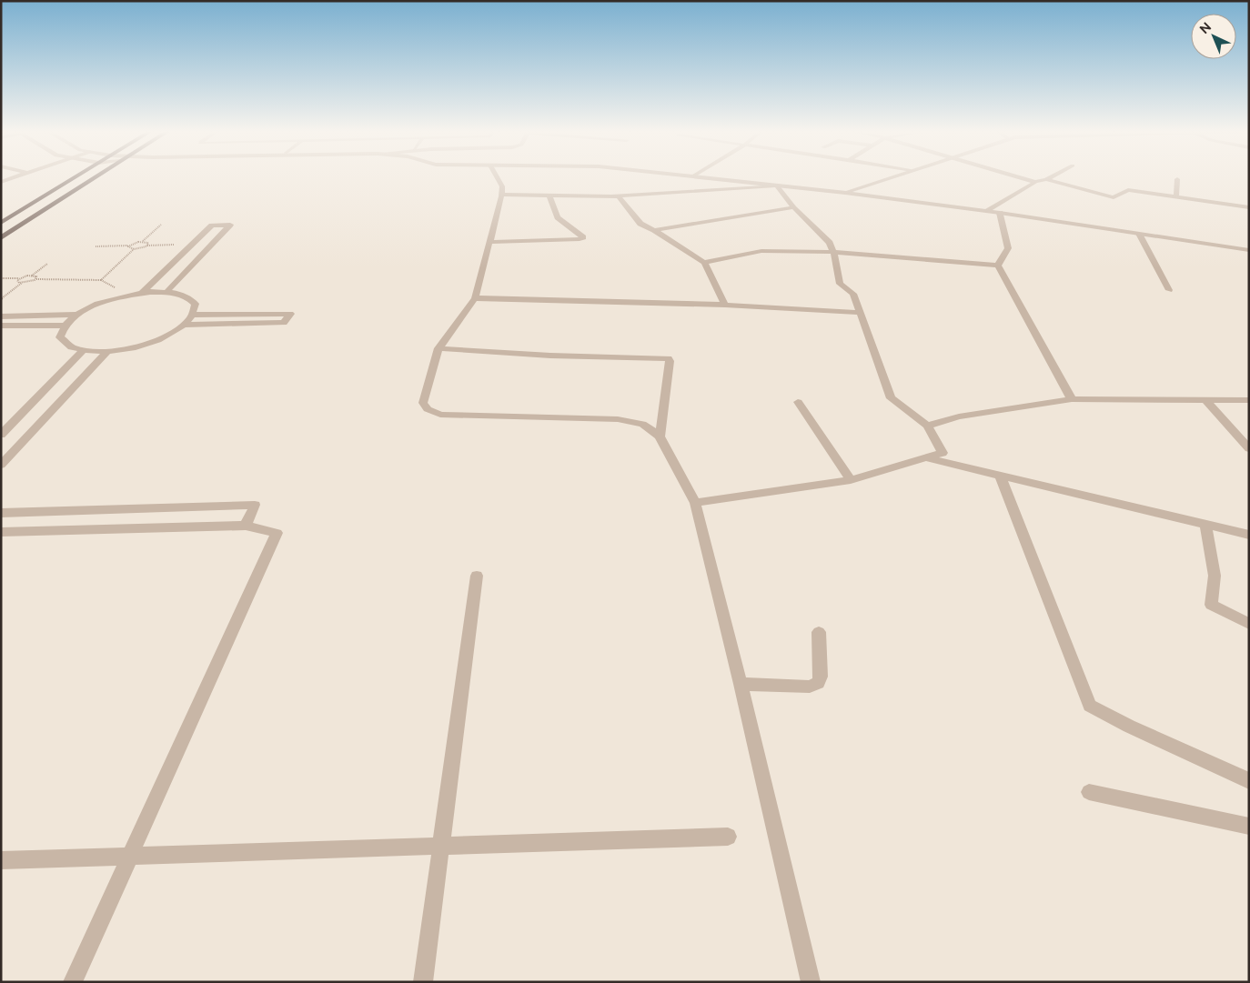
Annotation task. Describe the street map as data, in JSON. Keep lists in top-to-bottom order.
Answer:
{
  "north": "top left"
}
